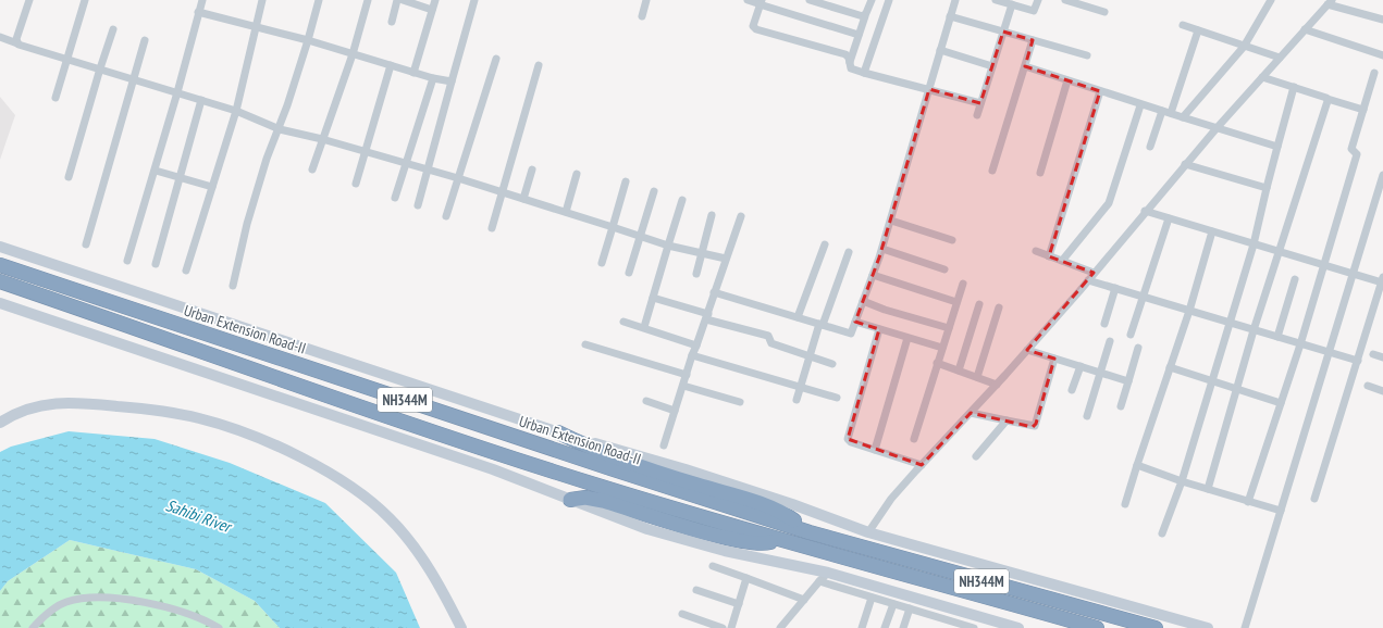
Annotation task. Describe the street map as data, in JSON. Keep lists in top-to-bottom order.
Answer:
{
  "streets": {
    "highway": ["Urban Extension Road-II", "NH344M"]
  },
  "water": ["Sahibi River"]
}
